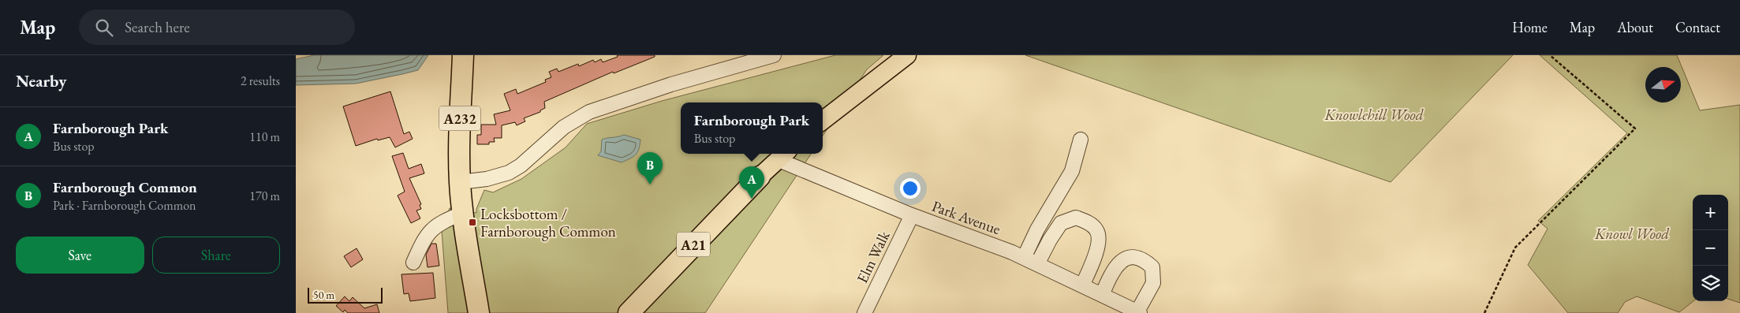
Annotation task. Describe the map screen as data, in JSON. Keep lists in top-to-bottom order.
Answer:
{
  "streets": {
    "highway": ["A232", "A21"],
    "street": ["Park Avenue", "Elm Walk"]
  },
  "crossings": [
    ["Park Avenue", "A21"],
    ["Park Avenue", "Elm Walk"]
  ],
  "parks": ["Knowlehill Wood", "Knowl Wood"],
  "places": {
    "transit": ["Locksbottom / Farnborough Common"]
  },
  "scale_bar": "50 m",
  "north": "right",
  "page": {
    "header": "Map",
    "search": "Search here",
    "nav": [
      "Home",
      "Map",
      "About",
      "Contact"
    ],
    "heading": ["Nearby", "2 results"],
    "popup": ["Farnborough Park", "Bus stop"],
    "list": [
      {
        "mark": "A",
        "name": "Farnborough Park",
        "note": "Bus stop",
        "value": "110 m"
      },
      {
        "mark": "B",
        "name": "Farnborough Common",
        "note": "Park · Farnborough Common",
        "value": "170 m"
      }
    ],
    "pins": ["B", "A"],
    "map_buttons": ["+", "−"],
    "buttons": ["Save", "Share"],
    "scale": "50 m"
  }
}
